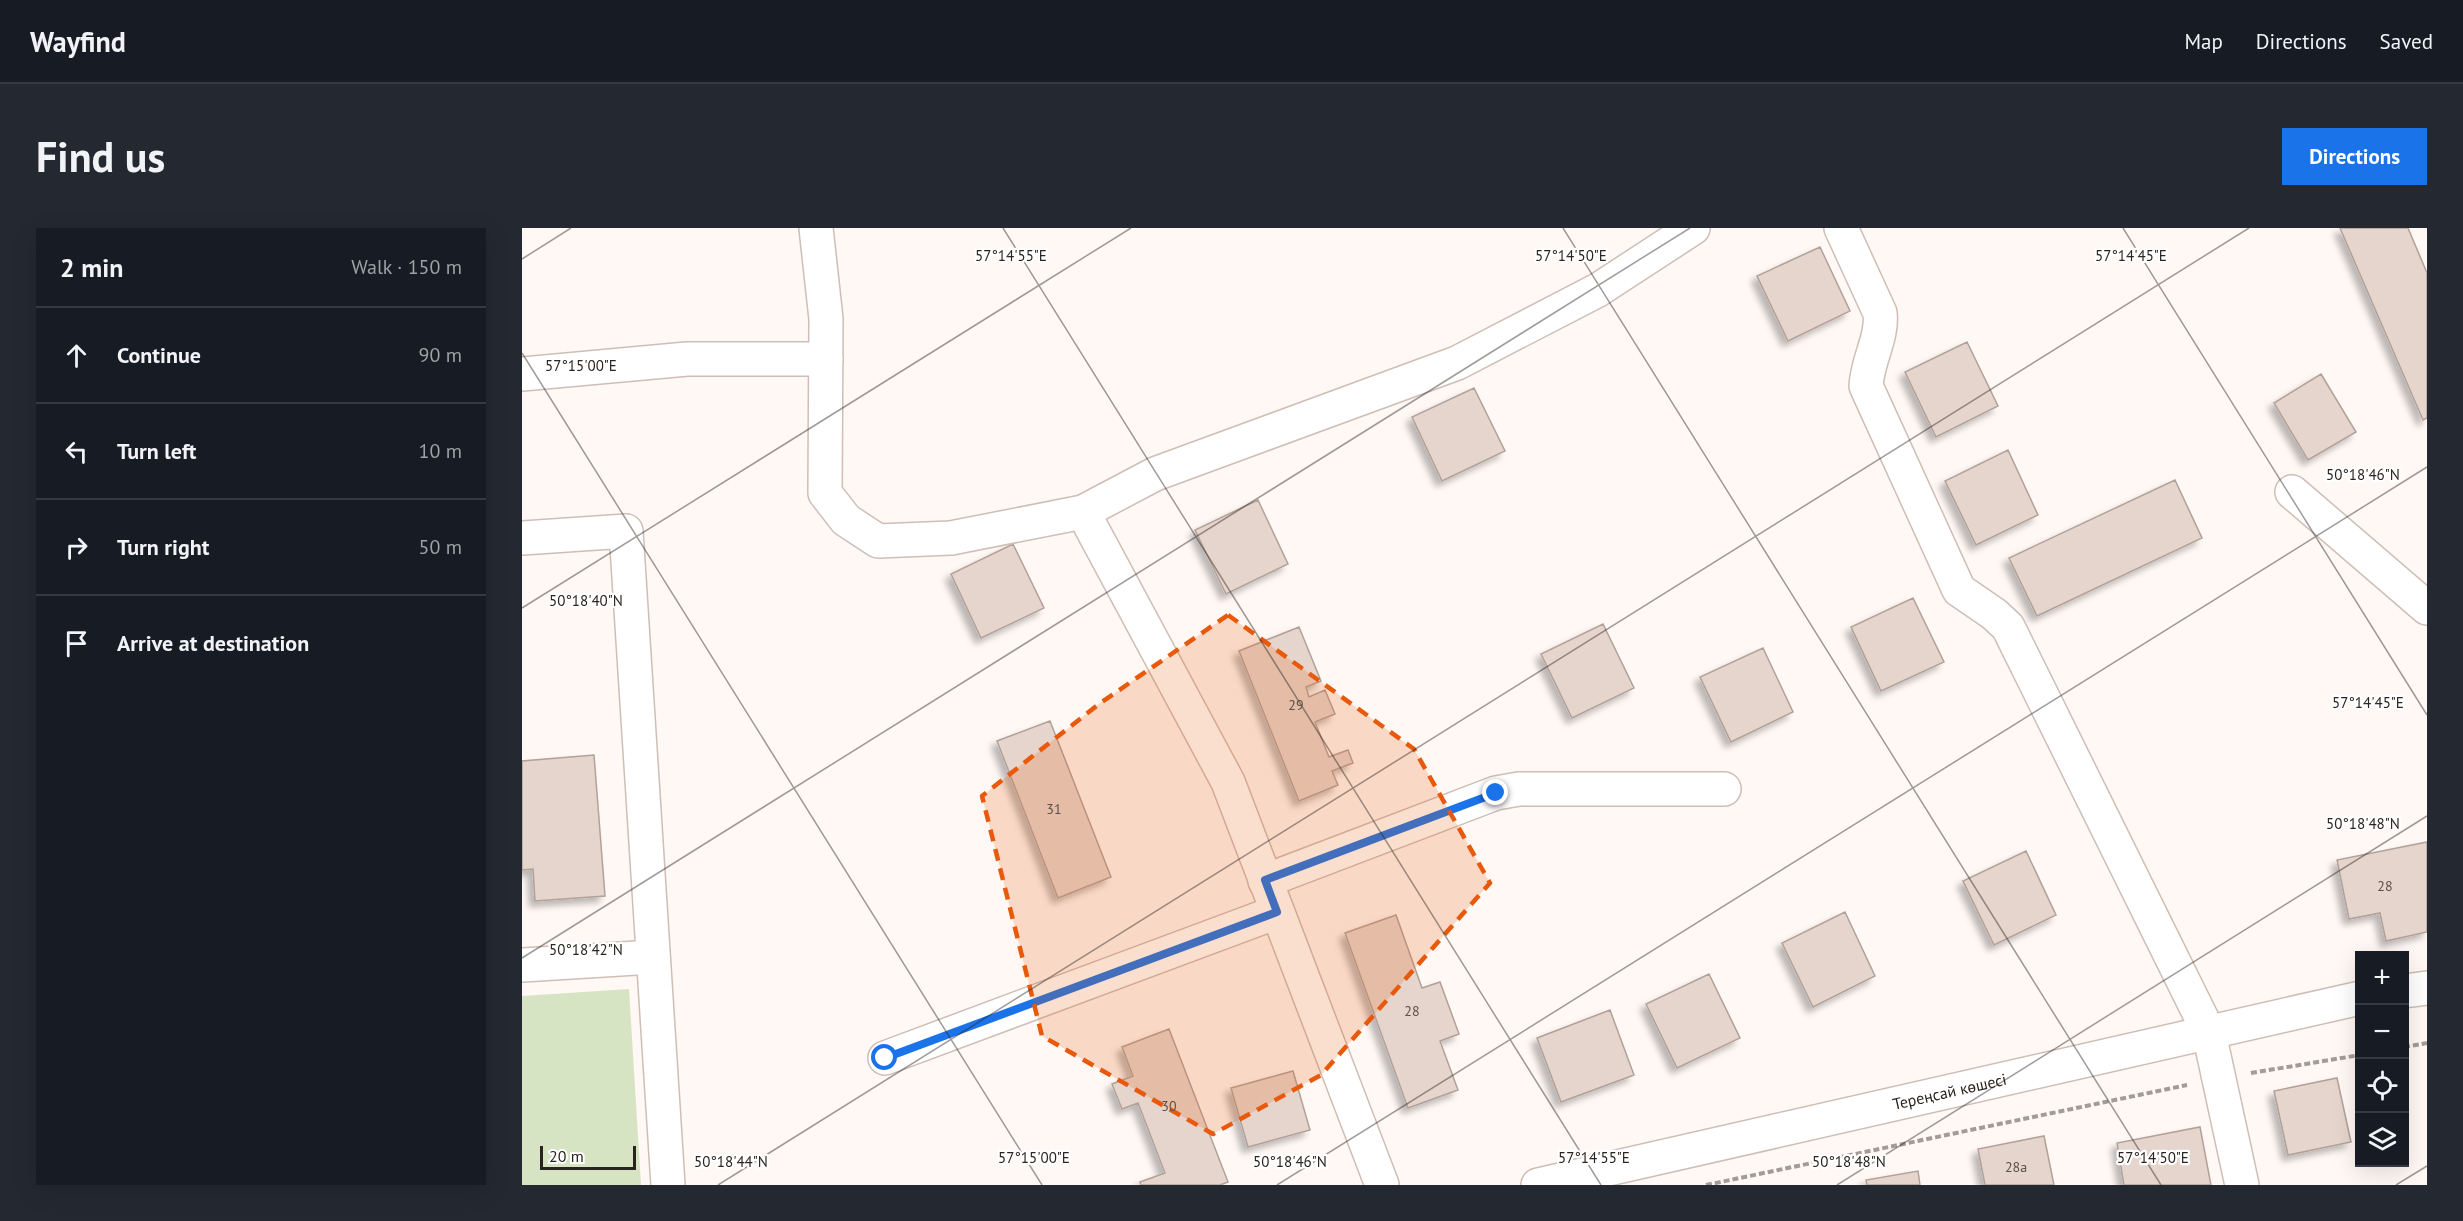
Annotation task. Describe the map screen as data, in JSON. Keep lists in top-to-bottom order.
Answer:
{
  "streets": {
    "street": ["Тереңсай көшесі"]
  },
  "house_numbers": [
    "29",
    "31",
    "28",
    "28",
    "30",
    "28а"
  ],
  "scale_bar": "20 m",
  "page": {
    "header": "Wayfind",
    "nav": ["Map", "Directions", "Saved"],
    "buttons": "Directions",
    "title": "Find us",
    "heading": ["2 min", "Walk · 150 m"],
    "list": [
      ["Continue", "90 m"],
      ["Turn left", "10 m"],
      ["Turn right", "50 m"],
      "Arrive at destination"
    ],
    "map_buttons": ["+", "−"],
    "scale": "20 m"
  },
  "coordinates": [
    "57°14'55\"E",
    "57°14'50\"E",
    "57°14'45\"E",
    "57°15'00\"E",
    "50°18'46\"N",
    "50°18'40\"N",
    "50°18'48\"N",
    "50°18'42\"N",
    "50°18'44\"N"
  ]
}
